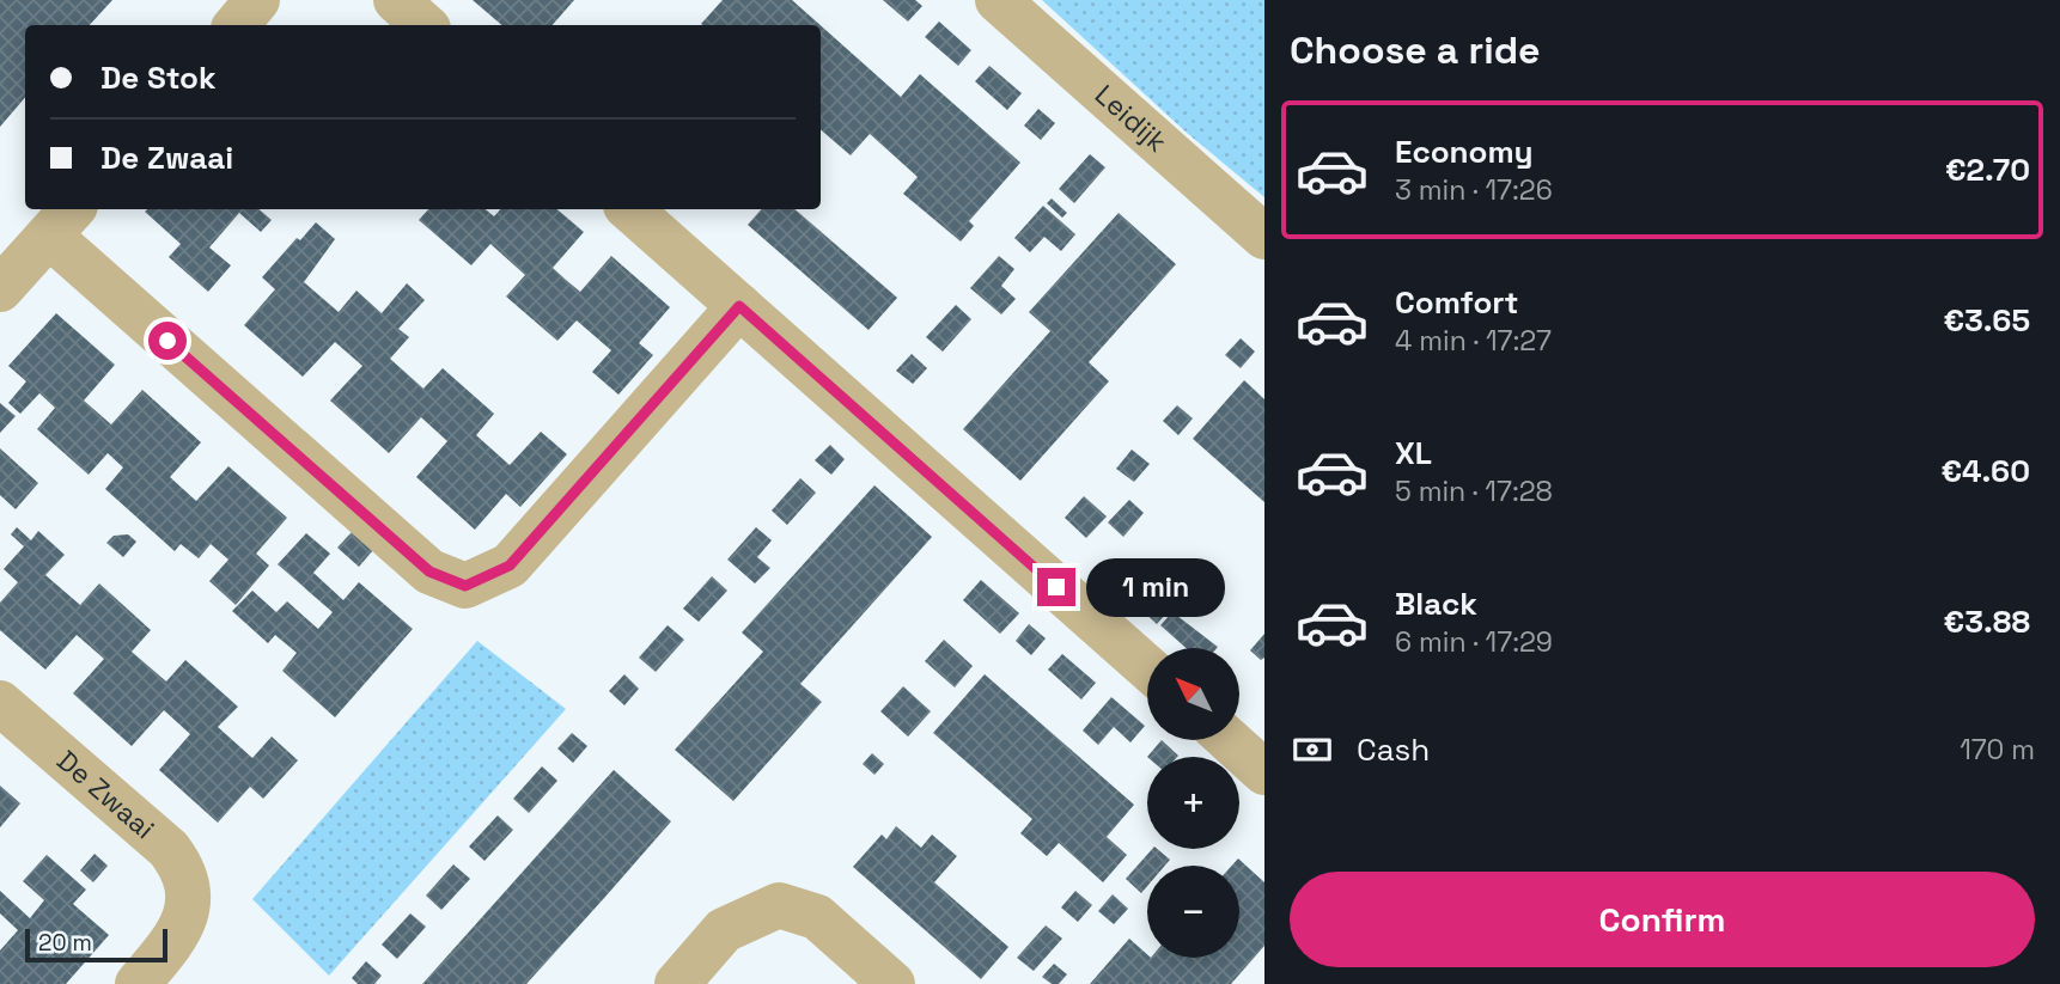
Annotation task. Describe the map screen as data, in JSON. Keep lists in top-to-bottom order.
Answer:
{
  "streets": {
    "street": ["Leidijk", "De Zwaai"]
  },
  "scale_bar": "20 m",
  "north": "top left",
  "page": {
    "heading": "Choose a ride",
    "banner": ["De Stok", "De Zwaai"],
    "list": [
      {
        "name": "Economy",
        "note": "3 min · 17:26",
        "value": "€2.70"
      },
      {
        "name": "Comfort",
        "note": "4 min · 17:27",
        "value": "€3.65"
      },
      {
        "name": "XL",
        "note": "5 min · 17:28",
        "value": "€4.60"
      },
      {
        "name": "Black",
        "note": "6 min · 17:29",
        "value": "€3.88"
      }
    ],
    "bubble": "1 min",
    "map_buttons": ["+", "−"],
    "pay": ["Cash", "170 m"],
    "buttons": "Confirm",
    "scale": "20 m"
  }
}
